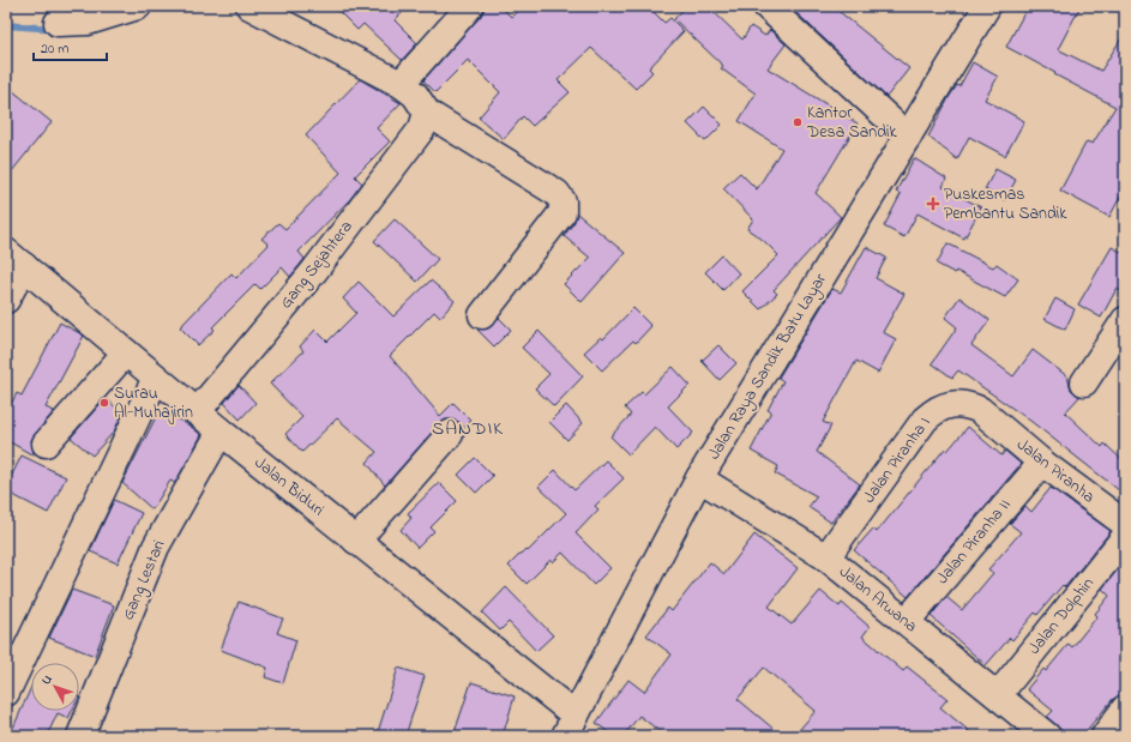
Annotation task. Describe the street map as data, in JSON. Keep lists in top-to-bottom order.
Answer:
{
  "streets": {
    "street": [
      "Gang Sejahtera",
      "Jalan Raya Sandik Batu Layar",
      "Jalan Piranha I",
      "Jalan Piranha",
      "Jalan Biduri",
      "Jalan Piranha II",
      "Gang Lestari",
      "Jalan Arwana",
      "Jalan Dolphin"
    ]
  },
  "crossings": [
    ["Gang Sejahtera", "Jalan Biduri"],
    ["Jalan Raya Sandik Batu Layar", "Jalan Biduri"],
    ["Jalan Raya Sandik Batu Layar", "Jalan Arwana"],
    ["Jalan Piranha I", "Jalan Piranha"],
    ["Jalan Piranha I", "Jalan Arwana"],
    ["Jalan Piranha", "Jalan Piranha II"],
    ["Jalan Biduri", "Gang Lestari"],
    ["Jalan Piranha II", "Jalan Arwana"],
    ["Jalan Arwana", "Jalan Dolphin"]
  ],
  "districts": ["SANDIK"],
  "places": {
    "other": ["Kantor Desa Sandik", "Surau Al-Muhajirin"],
    "health": ["Puskesmas Pembantu Sandik"]
  },
  "scale_bar": "20 m",
  "north": "top left"
}
